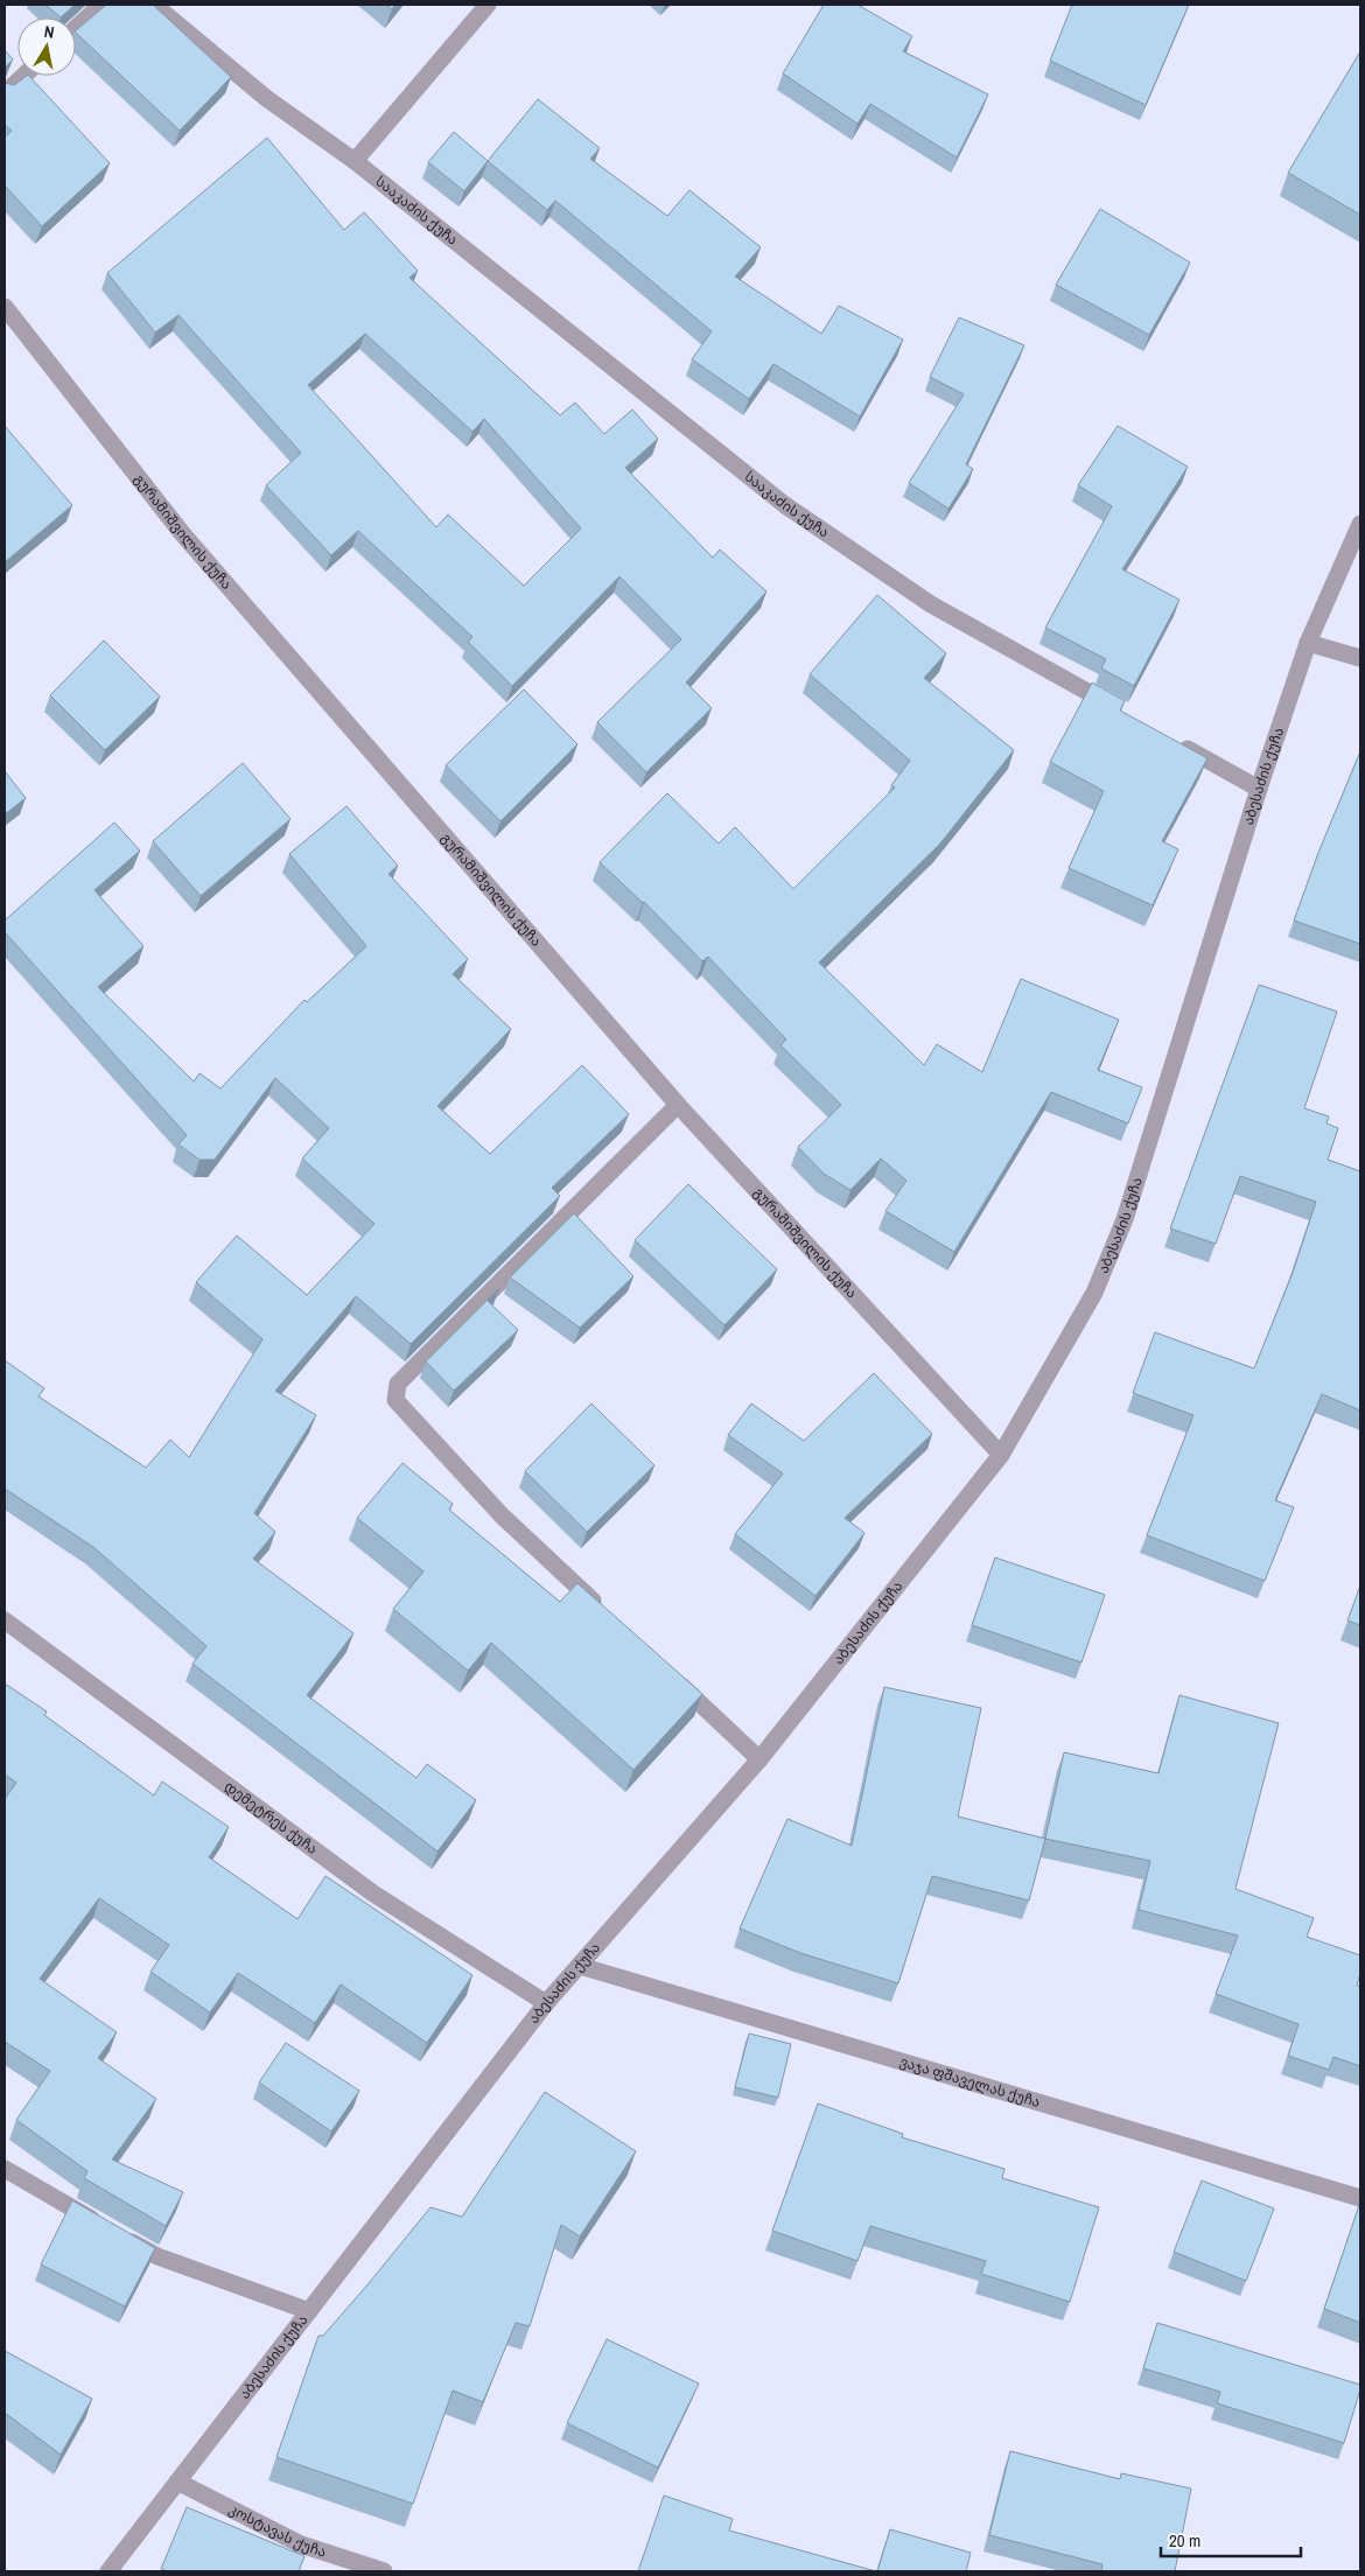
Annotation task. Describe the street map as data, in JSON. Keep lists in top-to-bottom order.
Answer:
{
  "streets": {
    "street": [
      "სააკაძის ქუჩა",
      "გურამიშვილის ქუჩა",
      "აბესაძის ქუჩა",
      "დემეტრეს ქუჩა",
      "ვაჯა ფშაველას ქუჩა",
      "კოსტავას ქუჩა"
    ]
  },
  "crossings": [
    ["გურამიშვილის ქუჩა", "აბესაძის ქუჩა"],
    ["აბესაძის ქუჩა", "დემეტრეს ქუჩა"],
    ["აბესაძის ქუჩა", "ვაჯა ფშაველას ქუჩა"],
    ["აბესაძის ქუჩა", "კოსტავას ქუჩა"]
  ],
  "scale_bar": "20 m",
  "north": "top"
}
